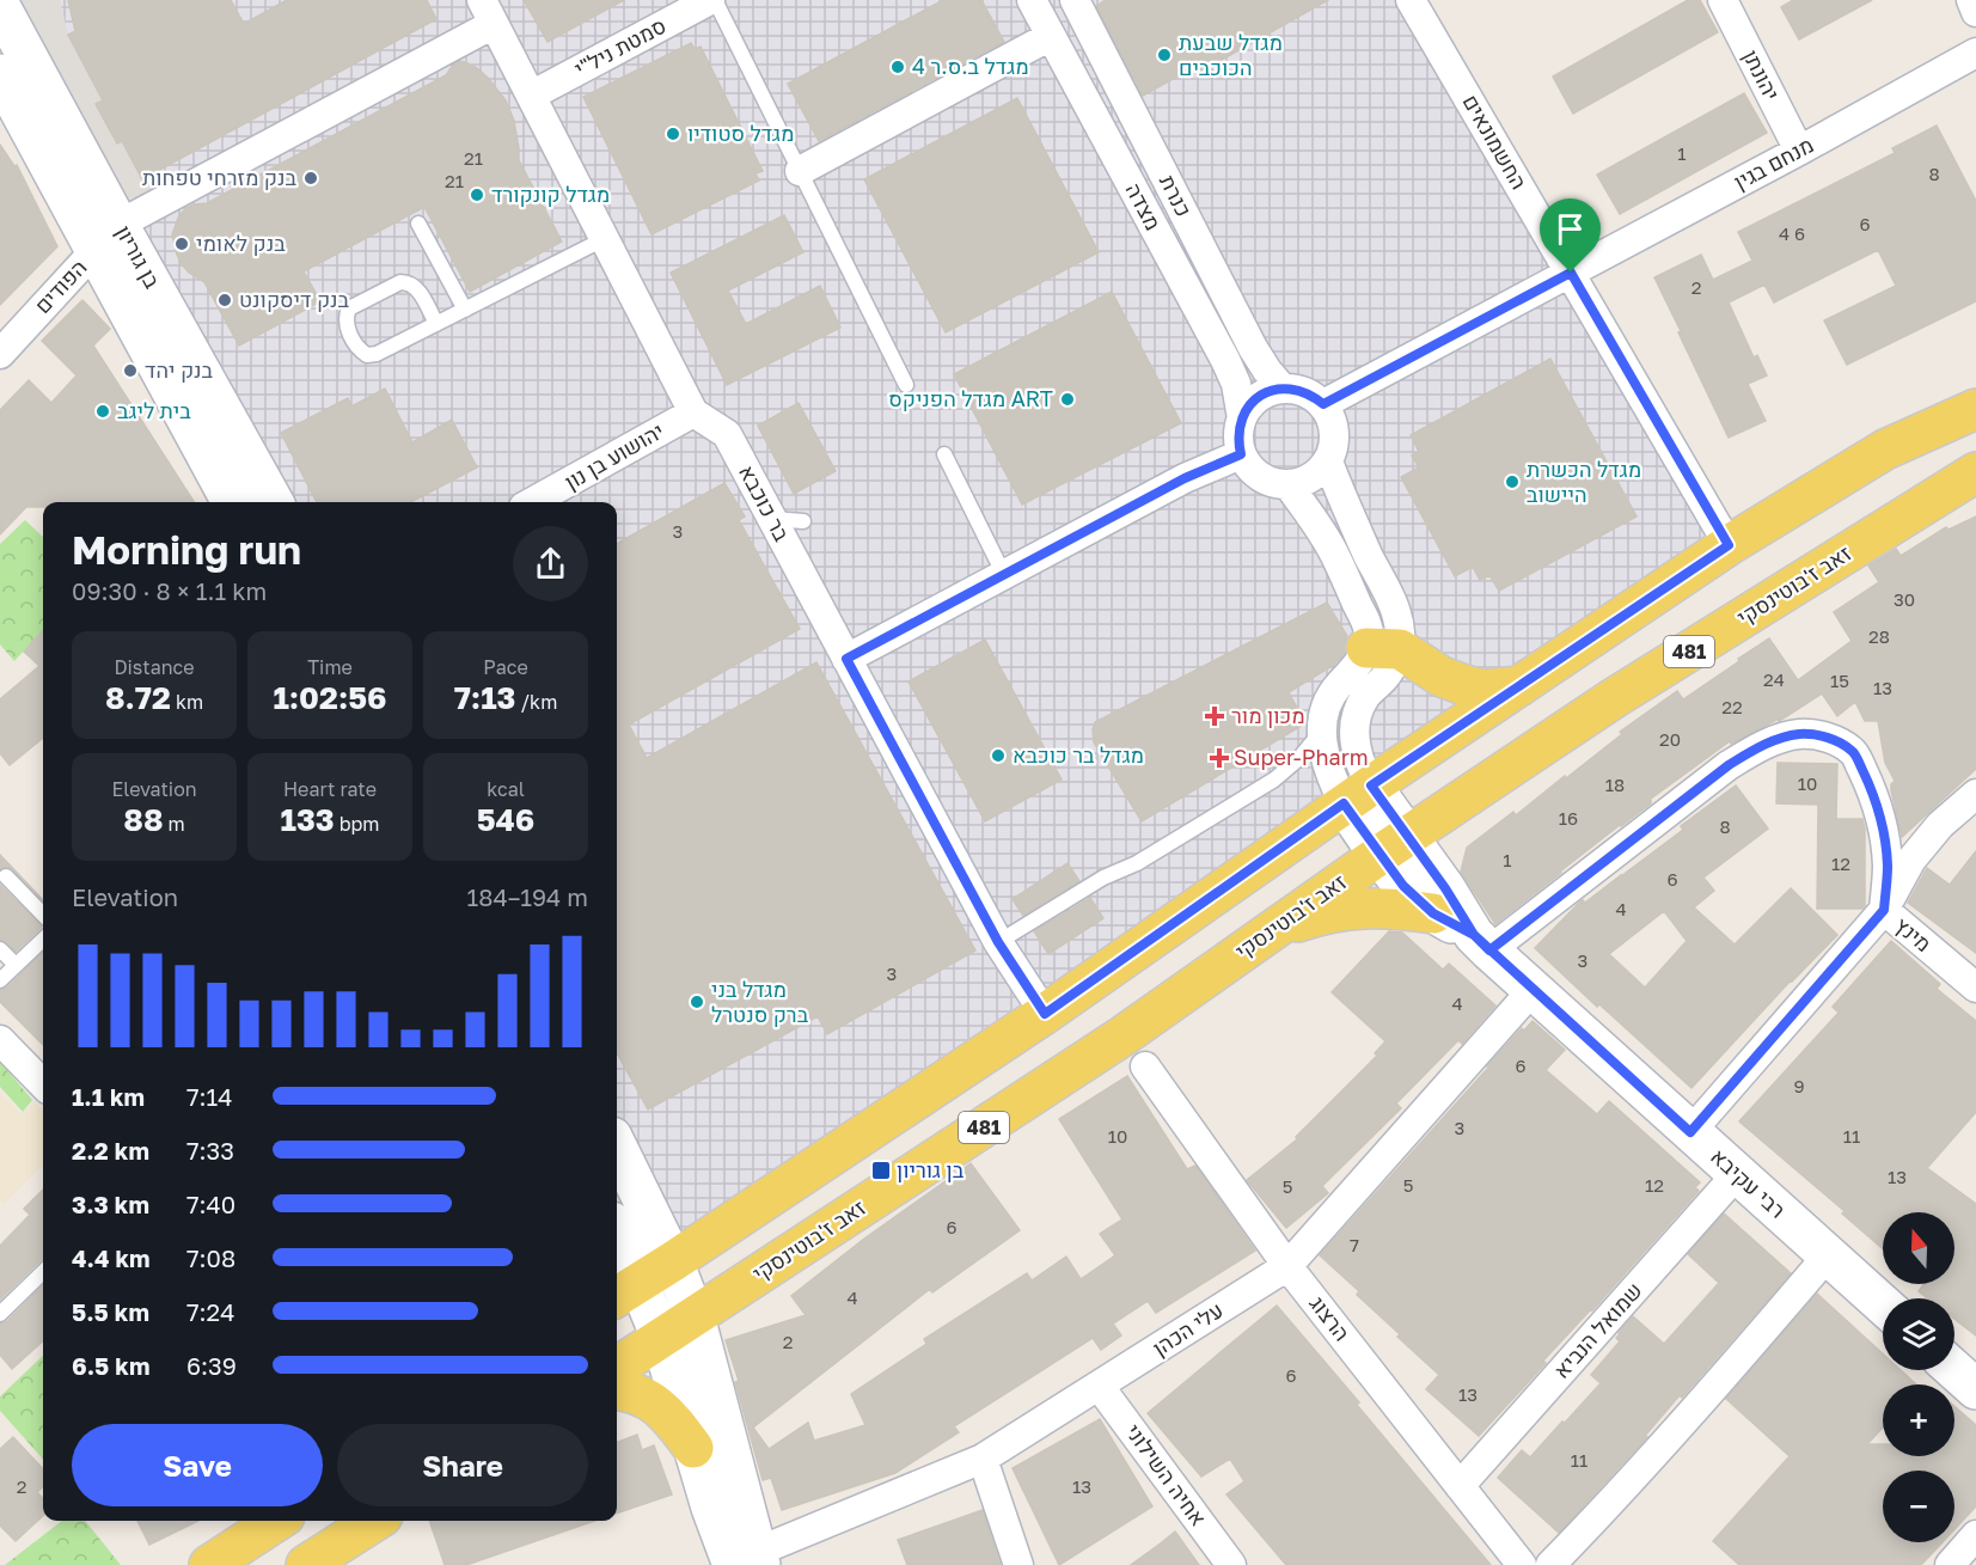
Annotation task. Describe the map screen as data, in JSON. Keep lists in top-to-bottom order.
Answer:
{
  "streets": {
    "main road": [
      "בן גוריון",
      "זאב ז'בוטינסקי",
      "481",
      "רבי עקיבא"
    ],
    "street": [
      "סמטת ניל\"י",
      "יהונתן",
      "החשמונאים",
      "מנחם בגין",
      "כנרת",
      "מצדה",
      "הפודים",
      "יהושוע בן נון",
      "בר כוכבא",
      "מינץ",
      "הרצוג",
      "עלי הכהן",
      "שמואל הנביא",
      "אחיה השילוני"
    ]
  },
  "crossings": [
    ["יהונתן", "מנחם בגין"],
    ["החשמונאים", "מנחם בגין"],
    ["מנחם בגין", "כנרת"],
    ["מנחם בגין", "מצדה"],
    ["כנרת", "מצדה"],
    ["בן גוריון", "הפודים"],
    ["יהושוע בן נון", "בר כוכבא"],
    ["זאב ז'בוטינסקי", "רבי עקיבא"],
    ["מינץ", "רבי עקיבא"],
    ["רבי עקיבא", "עלי הכהן"],
    ["רבי עקיבא", "שמואל הנביא"],
    ["הרצוג", "עלי הכהן"],
    ["הרצוג", "שמואל הנביא"],
    ["עלי הכהן", "אחיה השילוני"]
  ],
  "places": {
    "other": [
      "מגדל שבעת הכוכבים",
      "מגדל ב.ס.ר 4",
      "מגדל סטודיו",
      "בנק מזרחי טפחות",
      "מגדל קונקורד",
      "בנק לאומי",
      "בנק דיסקונט",
      "בנק יהד",
      "מגדל הפניקס ART",
      "בית ליגב",
      "מגדל הכשרת היישוב",
      "מגדל בר כוכבא",
      "מגדל בני ברק סנטרל"
    ],
    "health": ["מכון מור", "Super-Pharm"],
    "transit": ["בן גוריון"]
  },
  "house_numbers": [
    "1",
    "21",
    "8",
    "21",
    "6",
    "4 6",
    "2",
    "3",
    "30",
    "28",
    "24",
    "15",
    "13",
    "22",
    "20",
    "10",
    "18",
    "16",
    "8",
    "1",
    "12",
    "6",
    "4",
    "3",
    "3",
    "4",
    "6",
    "9",
    "3",
    "10",
    "11",
    "13",
    "5",
    "12",
    "5",
    "6",
    "7",
    "4",
    "2",
    "6",
    "13",
    "11",
    "2",
    "13"
  ],
  "north": "top",
  "page": {
    "heading": ["Morning run", "09:30 · 8 × 1.1 km"],
    "stats": [
      ["Distance", "8.72 km"],
      ["Time", "1:02:56"],
      ["Pace", "7:13 /km"],
      ["Elevation", "88 m"],
      ["Heart rate", "133 bpm"],
      ["kcal", "546"]
    ],
    "chart": ["Elevation", "184–194 m"],
    "list": [
      {
        "name": "1.1 km",
        "note": "7:14"
      },
      {
        "name": "2.2 km",
        "note": "7:33"
      },
      {
        "name": "3.3 km",
        "note": "7:40"
      },
      {
        "name": "4.4 km",
        "note": "7:08"
      },
      {
        "name": "5.5 km",
        "note": "7:24"
      },
      {
        "name": "6.5 km",
        "note": "6:39"
      }
    ],
    "map_buttons": ["+", "−"],
    "buttons": ["Save", "Share"]
  }
}
